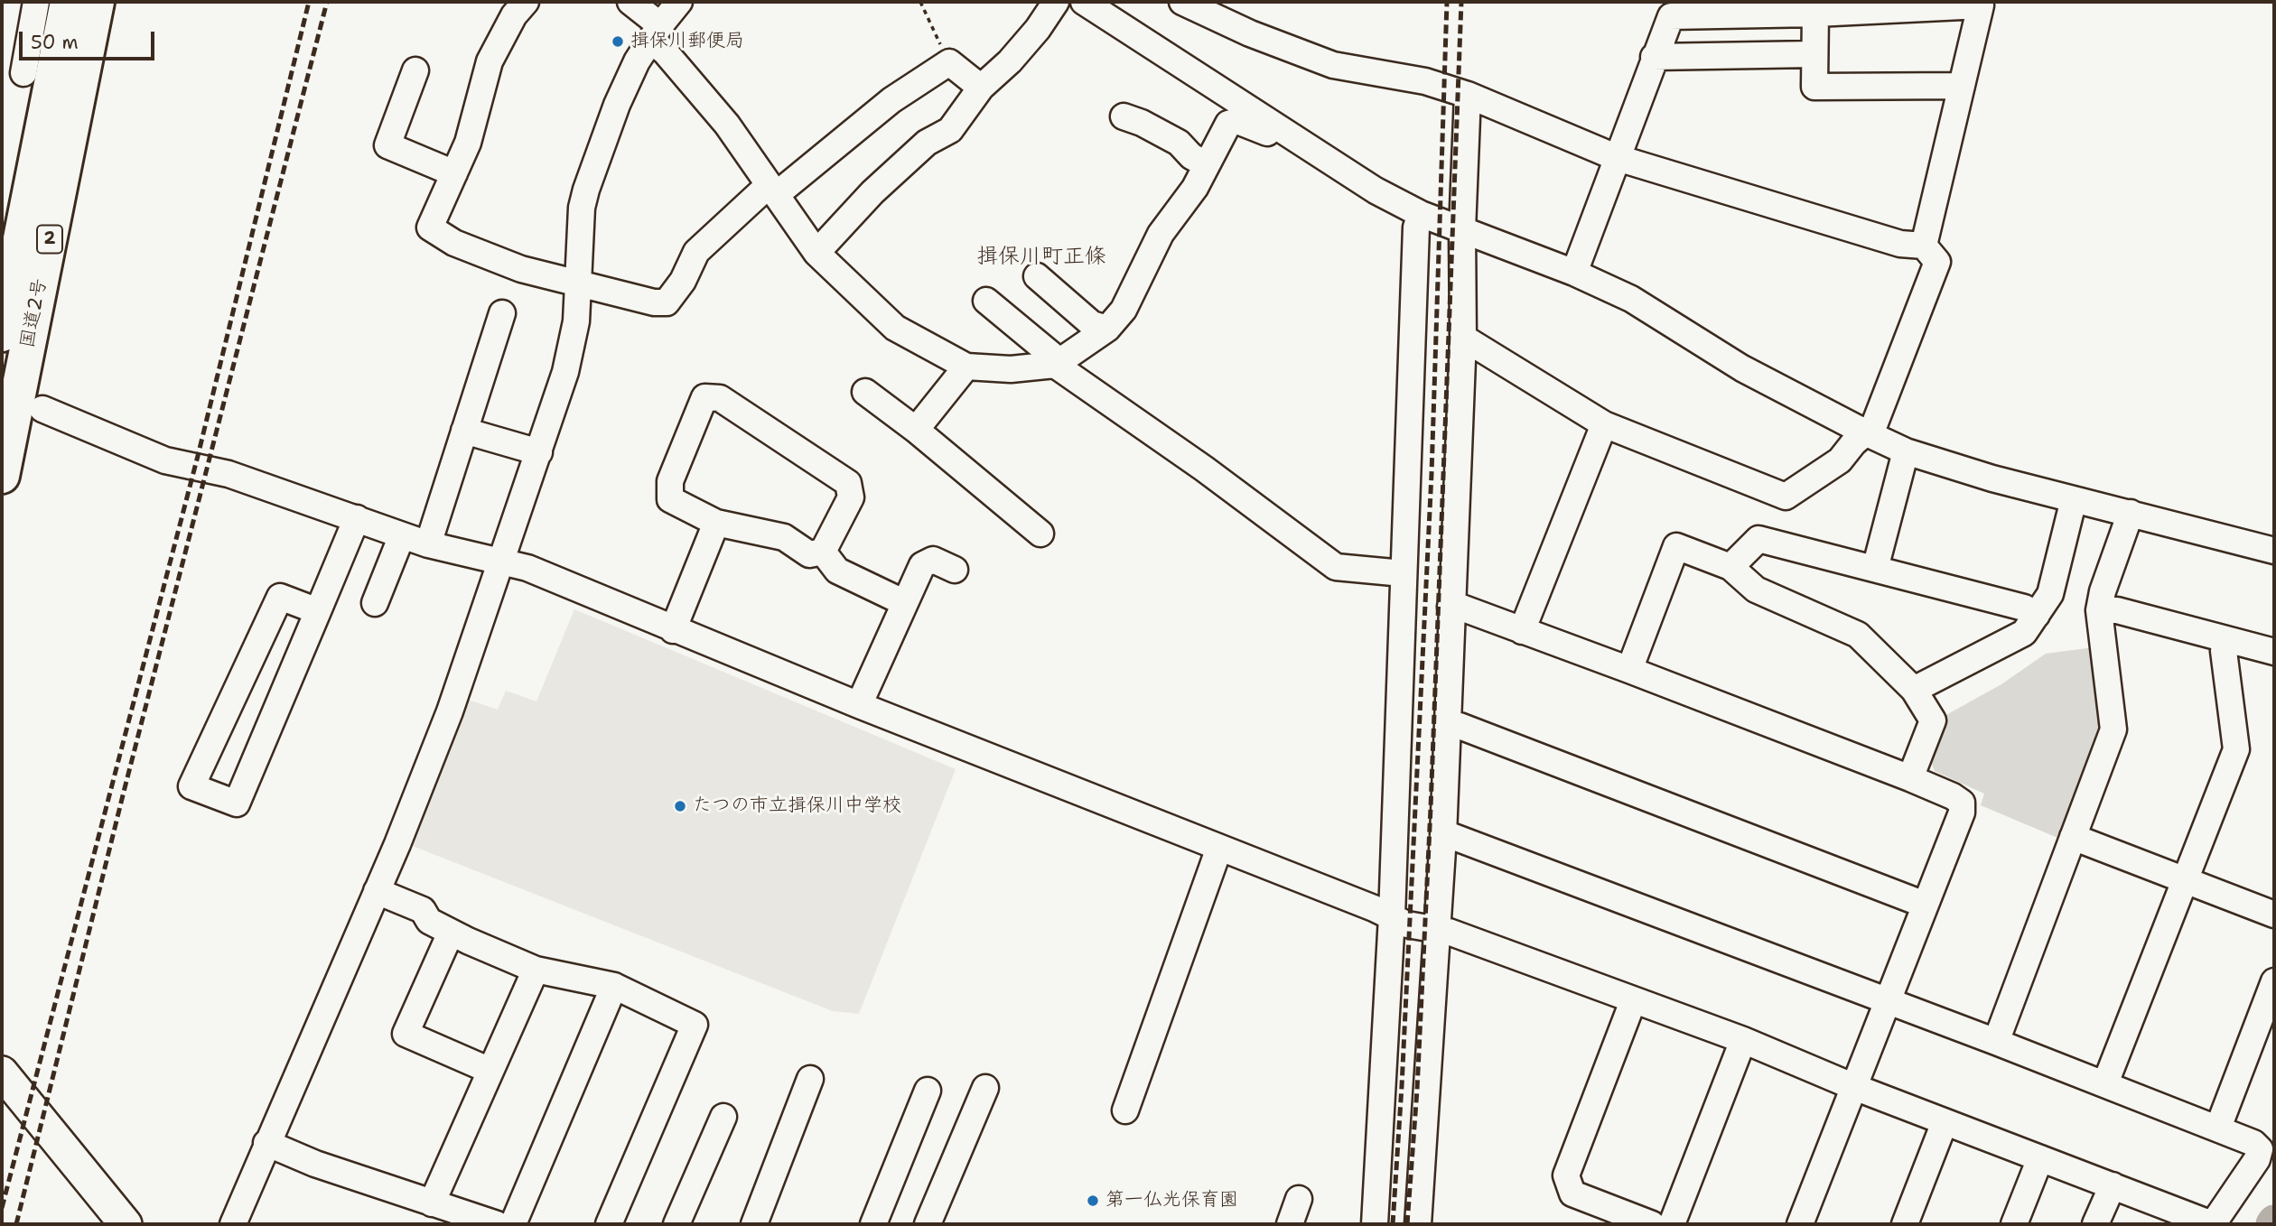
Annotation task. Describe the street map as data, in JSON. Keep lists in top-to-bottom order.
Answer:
{
  "streets": {
    "highway": ["2", "国道2号"]
  },
  "districts": ["揖保川町正條"],
  "places": ["揖保川郵便局", "たつの市立揖保川中学校", "第一仏光保育園"],
  "scale_bar": "50 m"
}
